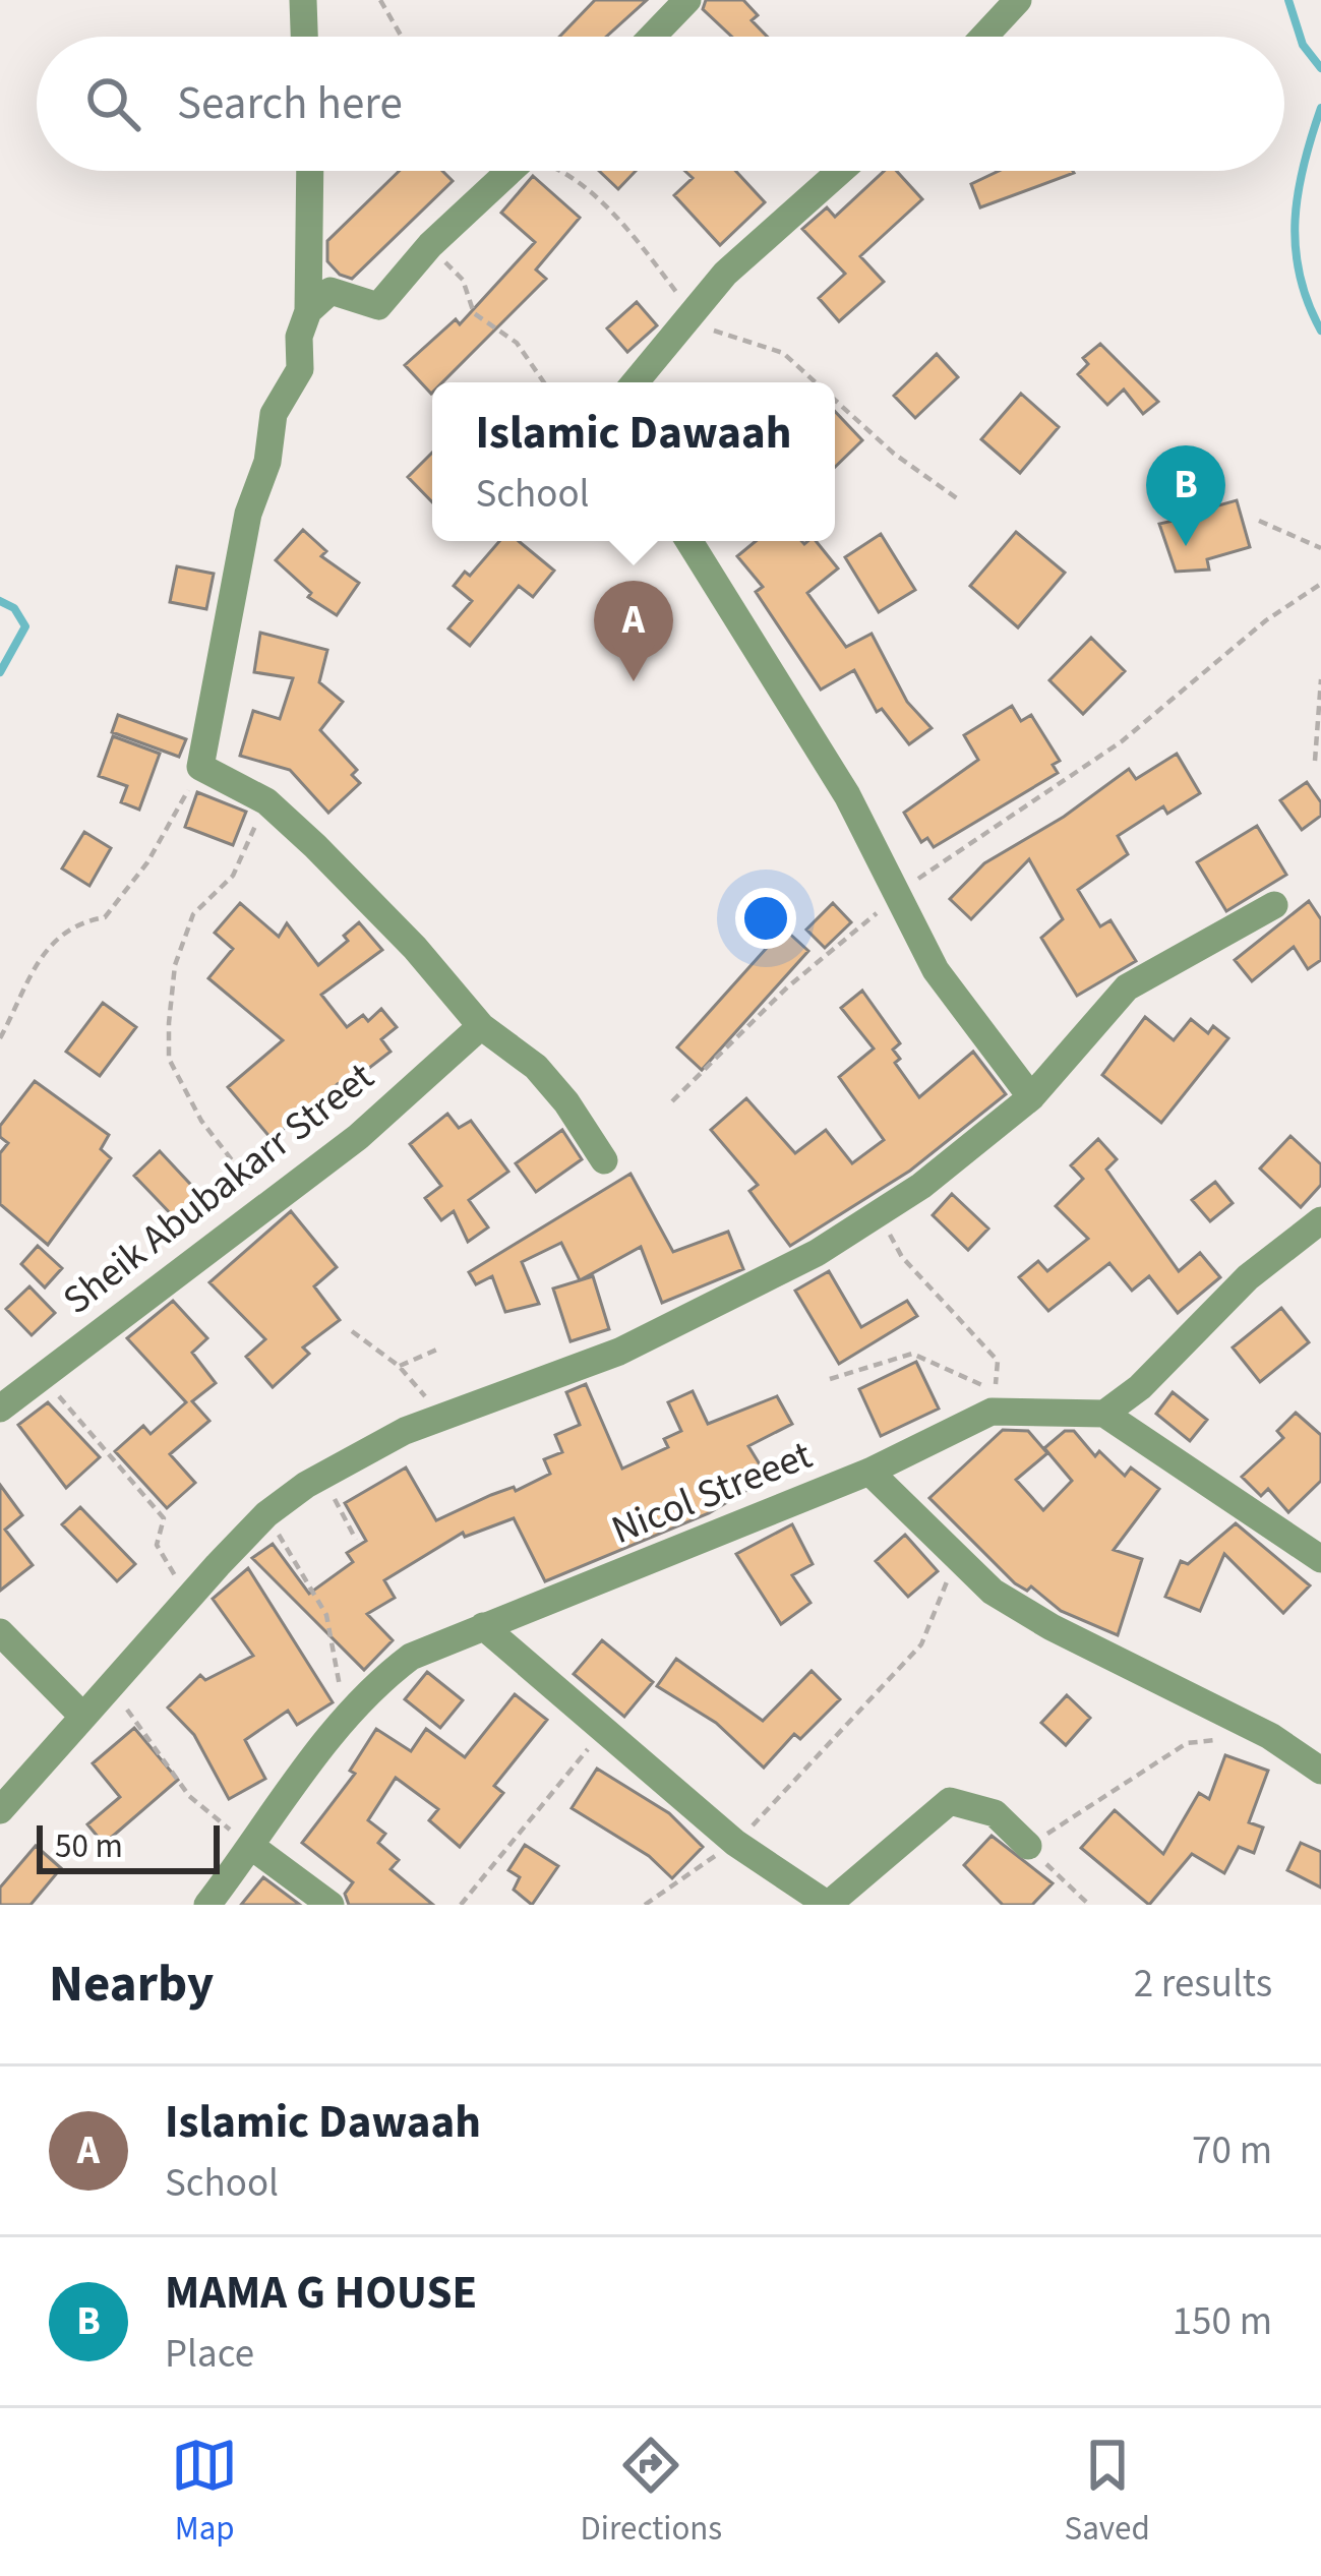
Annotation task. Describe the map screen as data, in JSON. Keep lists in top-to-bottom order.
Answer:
{
  "streets": {
    "street": ["Sheik Abubakarr Street", "Nicol Streeet"]
  },
  "scale_bar": "50 m",
  "page": {
    "search": "Search here",
    "popup": ["Islamic Dawaah", "School"],
    "pins": ["B", "A"],
    "scale": "50 m",
    "heading": ["Nearby", "2 results"],
    "list": [
      {
        "mark": "A",
        "name": "Islamic Dawaah",
        "note": "School",
        "value": "70 m"
      },
      {
        "mark": "B",
        "name": "MAMA G HOUSE",
        "note": "Place",
        "value": "150 m"
      }
    ],
    "nav": ["Map", "Directions", "Saved"]
  }
}
